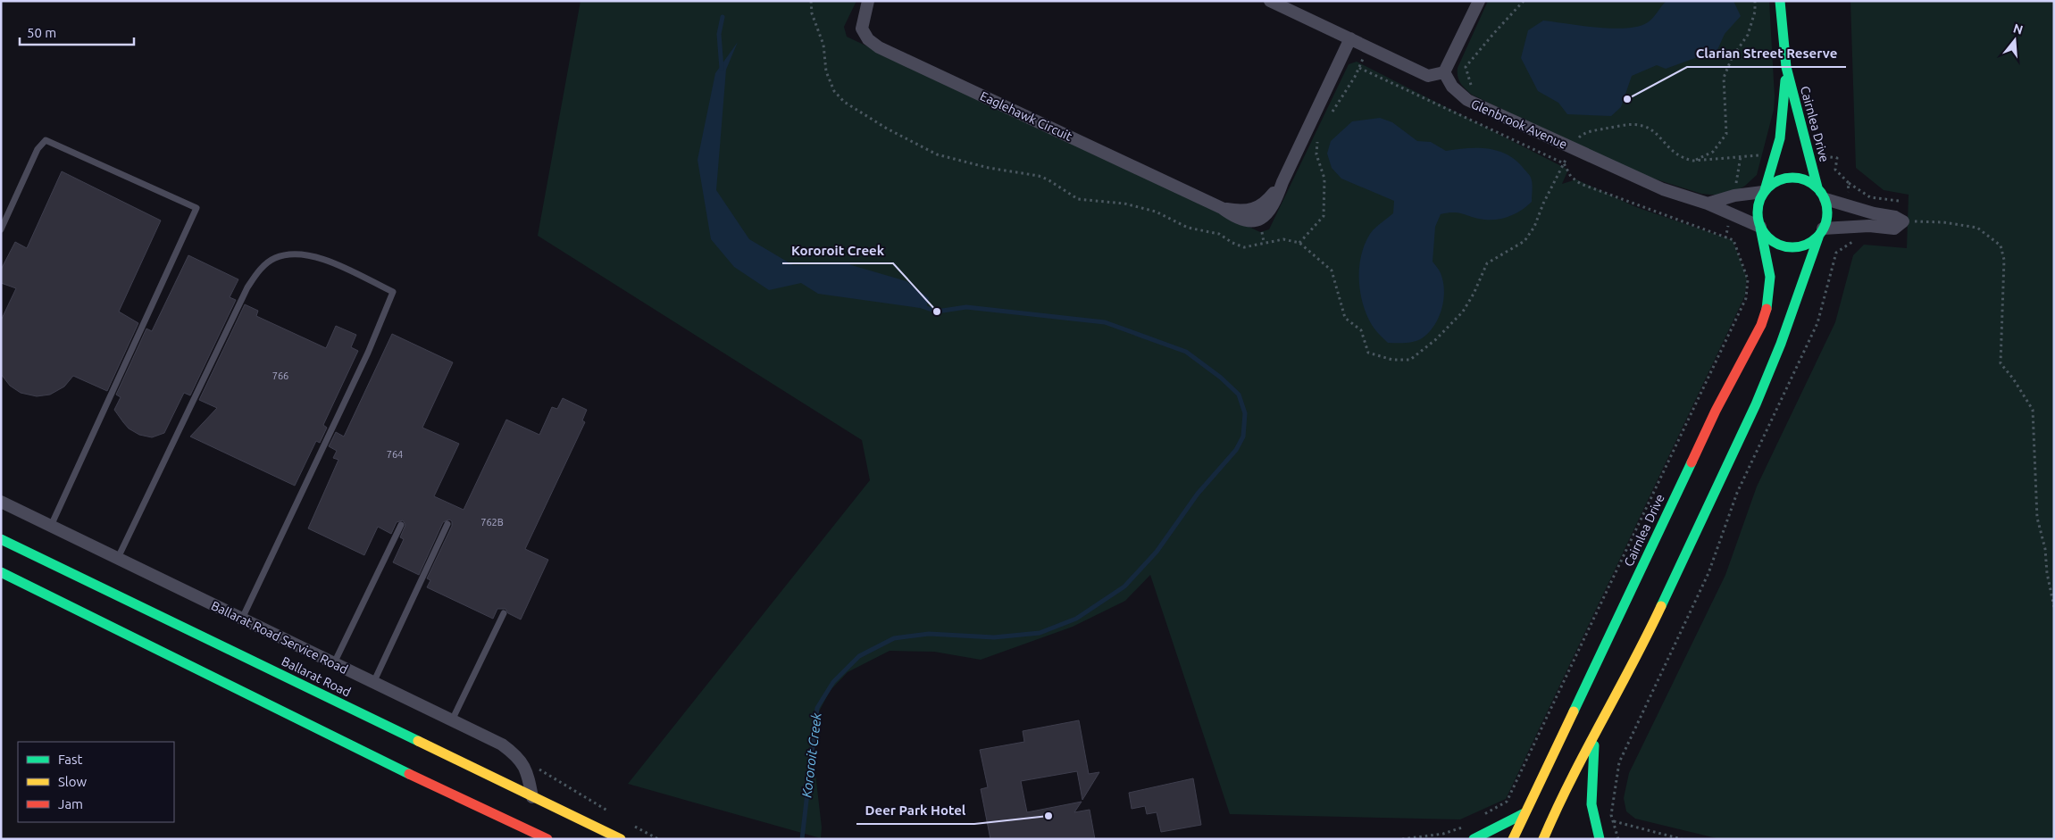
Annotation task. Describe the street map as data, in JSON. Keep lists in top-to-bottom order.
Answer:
{
  "streets": {
    "main road": ["Cairnlea Drive", "Ballarat Road"],
    "street": ["Eaglehawk Circuit", "Glenbrook Avenue", "Ballarat Road Service Road"]
  },
  "crossings": [
    ["Glenbrook Avenue", "Cairnlea Drive"]
  ],
  "water": ["Kororoit Creek"],
  "places": ["Clarian Street Reserve", "Kororoit Creek", "Deer Park Hotel"],
  "house_numbers": ["766", "764", "762B"],
  "legend": ["Fast", "Slow", "Jam"],
  "scale_bar": "50 m",
  "north": "top"
}
